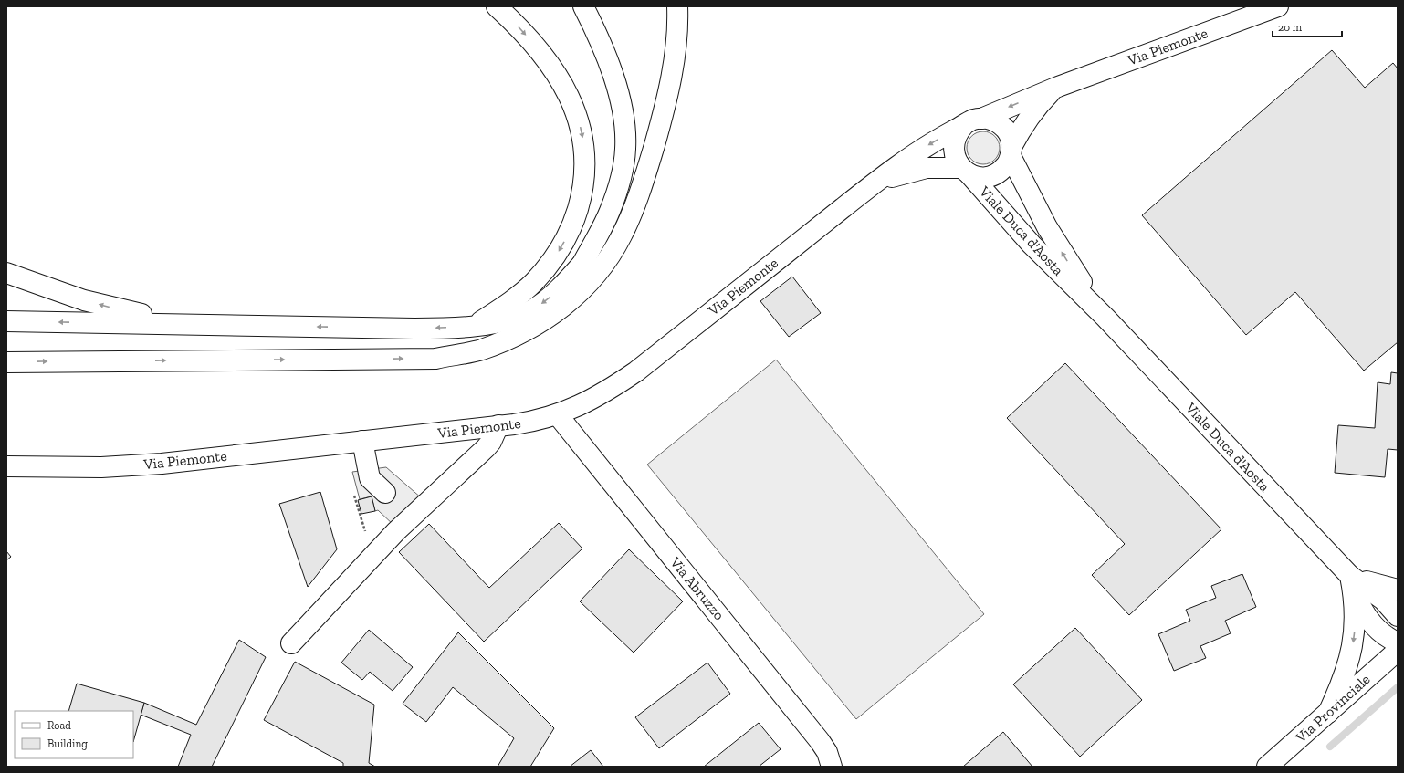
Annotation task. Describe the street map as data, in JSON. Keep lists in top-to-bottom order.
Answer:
{
  "streets": {
    "main road": [
      "Via Piemonte",
      "Viale Duca d'Aosta",
      "Via Abruzzo",
      "Via Provinciale"
    ]
  },
  "crossings": [
    ["Via Piemonte", "Viale Duca d'Aosta"],
    ["Via Piemonte", "Via Abruzzo"]
  ],
  "legend": ["Road", "Building"],
  "scale_bar": "20 m"
}
